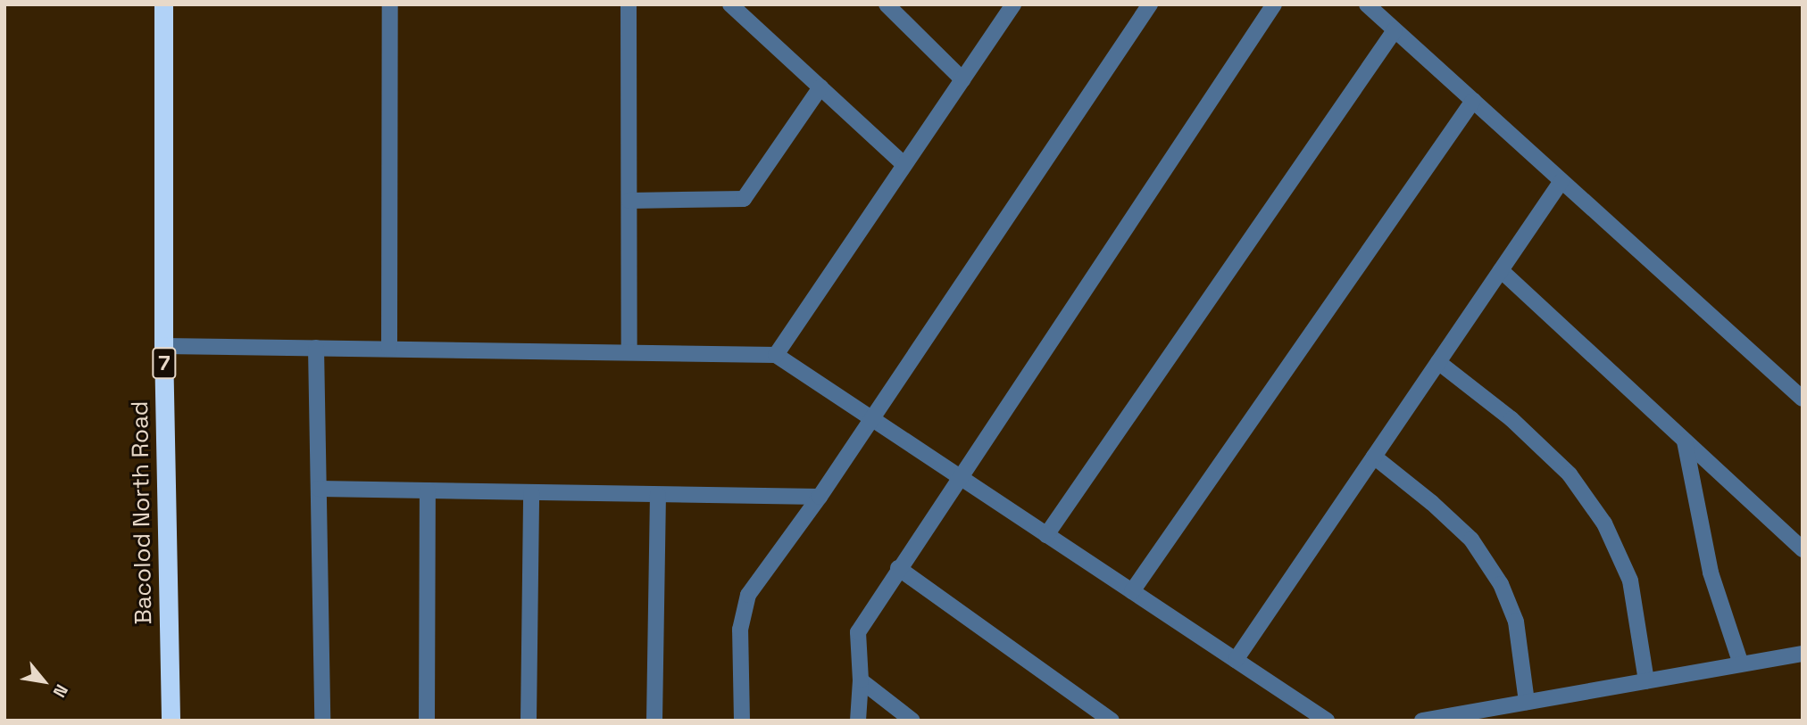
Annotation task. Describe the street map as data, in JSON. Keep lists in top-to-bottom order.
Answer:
{
  "streets": {
    "highway": ["7", "Bacolod North Road"]
  },
  "north": "bottom right"
}
